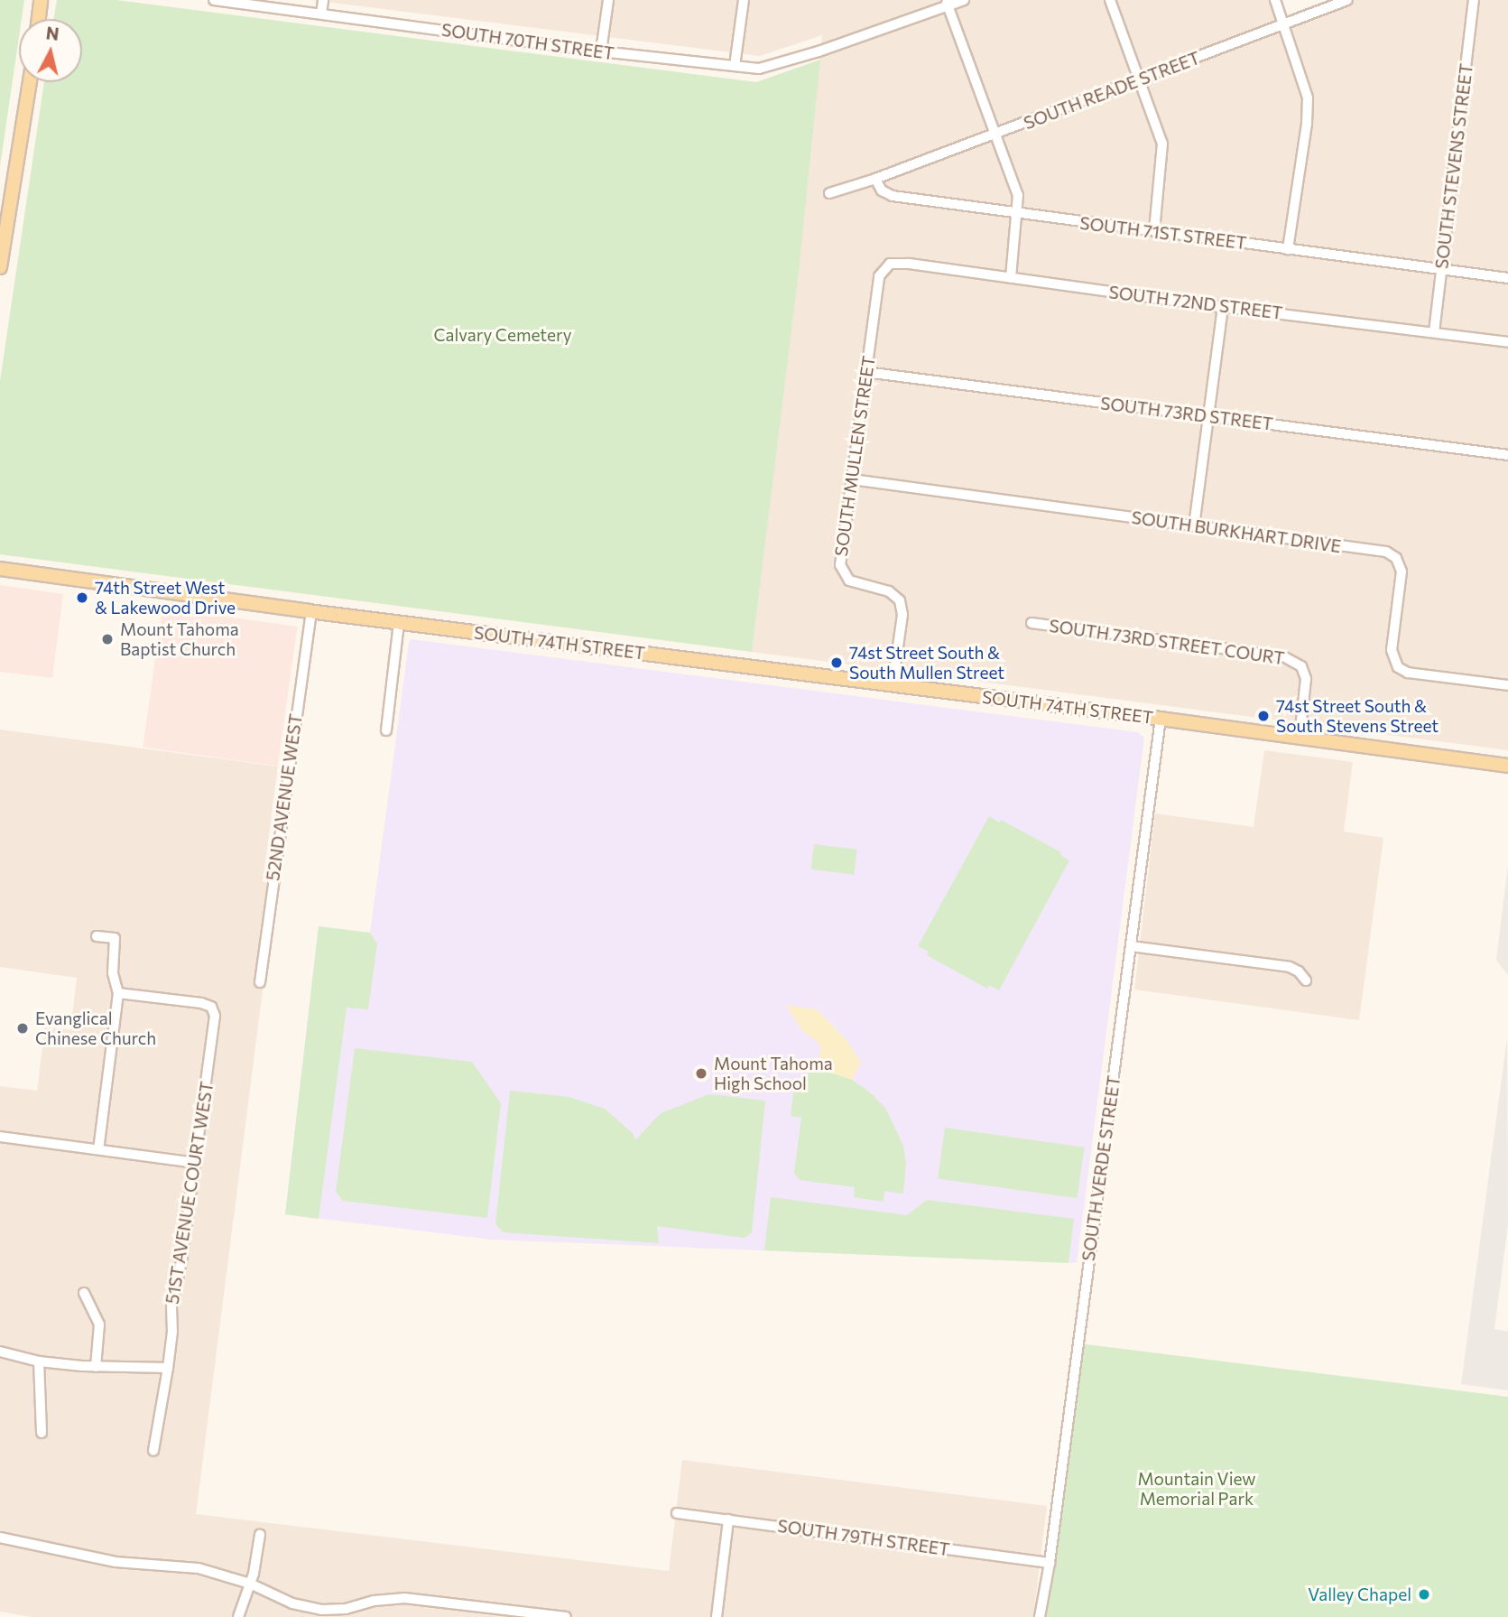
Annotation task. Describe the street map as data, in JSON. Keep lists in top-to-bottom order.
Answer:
{
  "streets": {
    "main road": ["SOUTH 74TH STREET"],
    "street": [
      "SOUTH 70TH STREET",
      "SOUTH READE STREET",
      "SOUTH STEVENS STREET",
      "SOUTH 71ST STREET",
      "SOUTH 72ND STREET",
      "SOUTH 73RD STREET",
      "SOUTH MULLEN STREET",
      "SOUTH BURKHART DRIVE",
      "SOUTH 73RD STREET COURT",
      "52ND AVENUE WEST",
      "SOUTH VERDE STREET",
      "51ST AVENUE COURT WEST",
      "SOUTH 79TH STREET"
    ]
  },
  "crossings": [
    ["SOUTH READE STREET", "SOUTH 71ST STREET"],
    ["SOUTH STEVENS STREET", "SOUTH 71ST STREET"],
    ["SOUTH STEVENS STREET", "SOUTH 72ND STREET"],
    ["SOUTH 72ND STREET", "SOUTH MULLEN STREET"],
    ["SOUTH 73RD STREET", "SOUTH MULLEN STREET"],
    ["SOUTH MULLEN STREET", "SOUTH BURKHART DRIVE"],
    ["SOUTH MULLEN STREET", "SOUTH 74TH STREET"],
    ["SOUTH 73RD STREET COURT", "SOUTH 74TH STREET"],
    ["SOUTH 74TH STREET", "52ND AVENUE WEST"],
    ["SOUTH 74TH STREET", "SOUTH VERDE STREET"],
    ["SOUTH VERDE STREET", "SOUTH 79TH STREET"]
  ],
  "parks": ["Calvary Cemetery", "Mountain View Memorial Park"],
  "places": [
    "74th Street West & Lakewood Drive",
    "Mount Tahoma Baptist Church",
    "74st Street South & South Mullen Street",
    "74st Street South & South Stevens Street",
    "Evanglical Chinese Church",
    "Mount Tahoma High School",
    "Valley Chapel"
  ],
  "north": "top"
}
